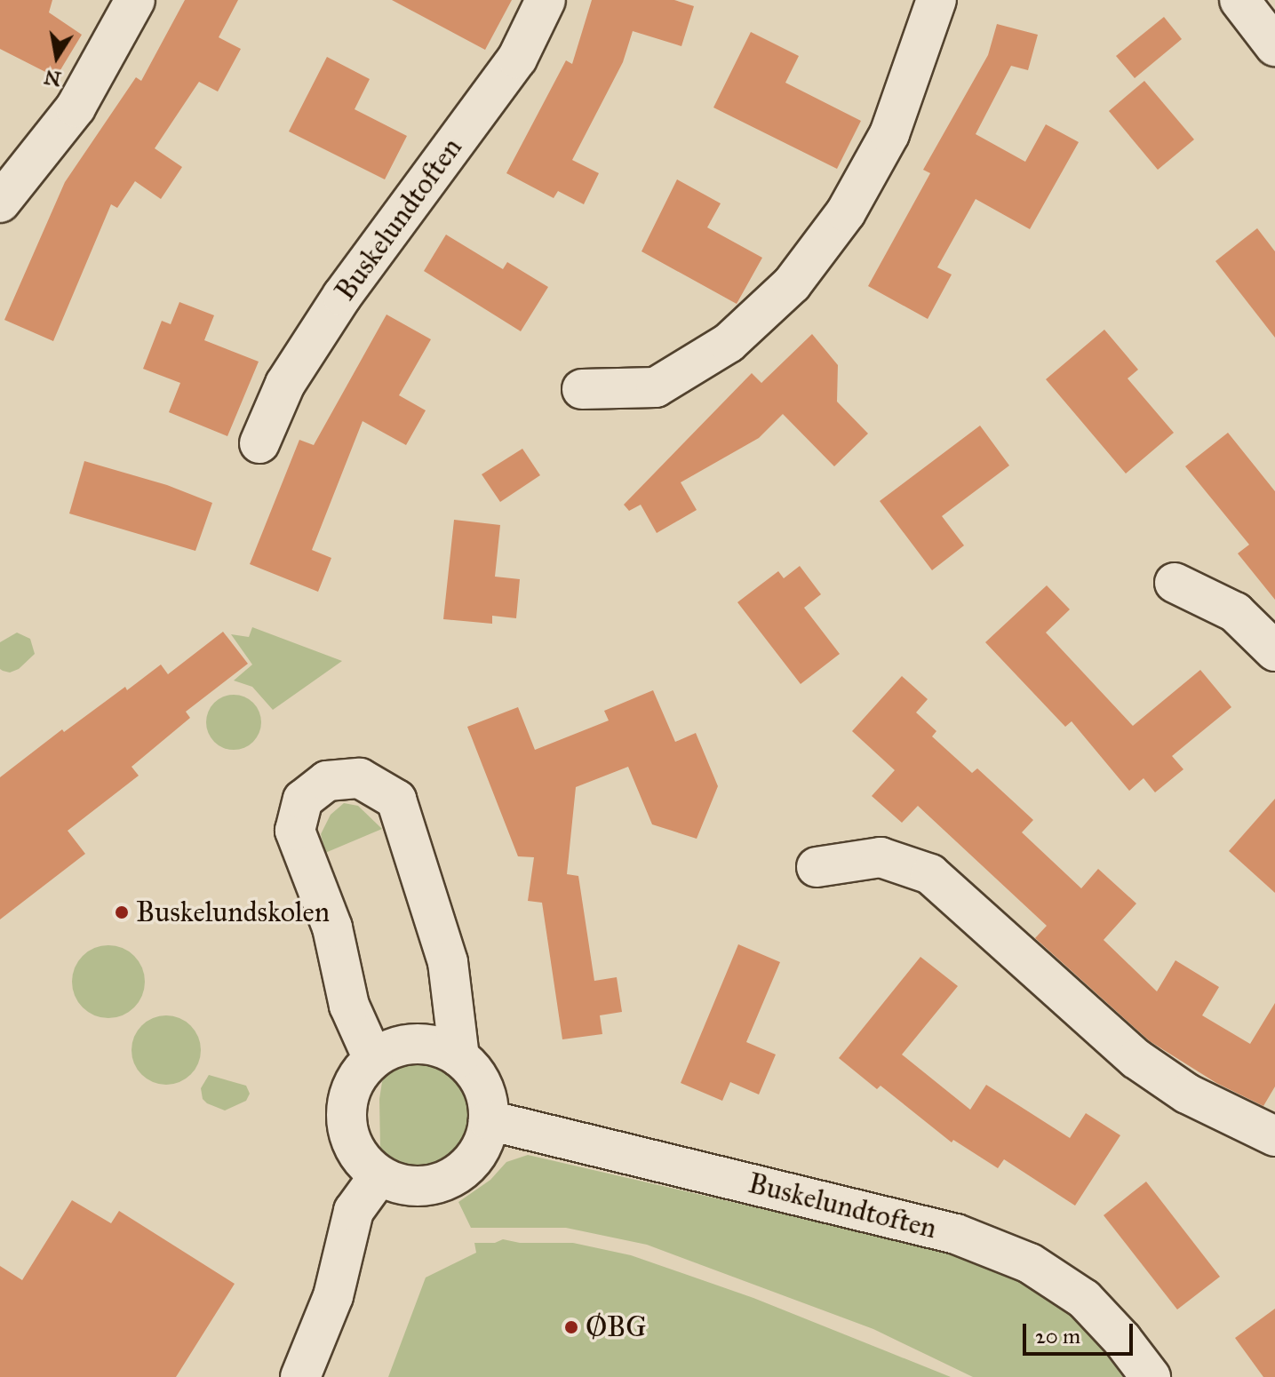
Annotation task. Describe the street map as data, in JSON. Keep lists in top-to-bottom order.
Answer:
{
  "streets": {
    "street": ["Buskelundtoften"]
  },
  "places": ["Buskelundskolen", "ØBG"],
  "scale_bar": "20 m",
  "north": "bottom"
}
